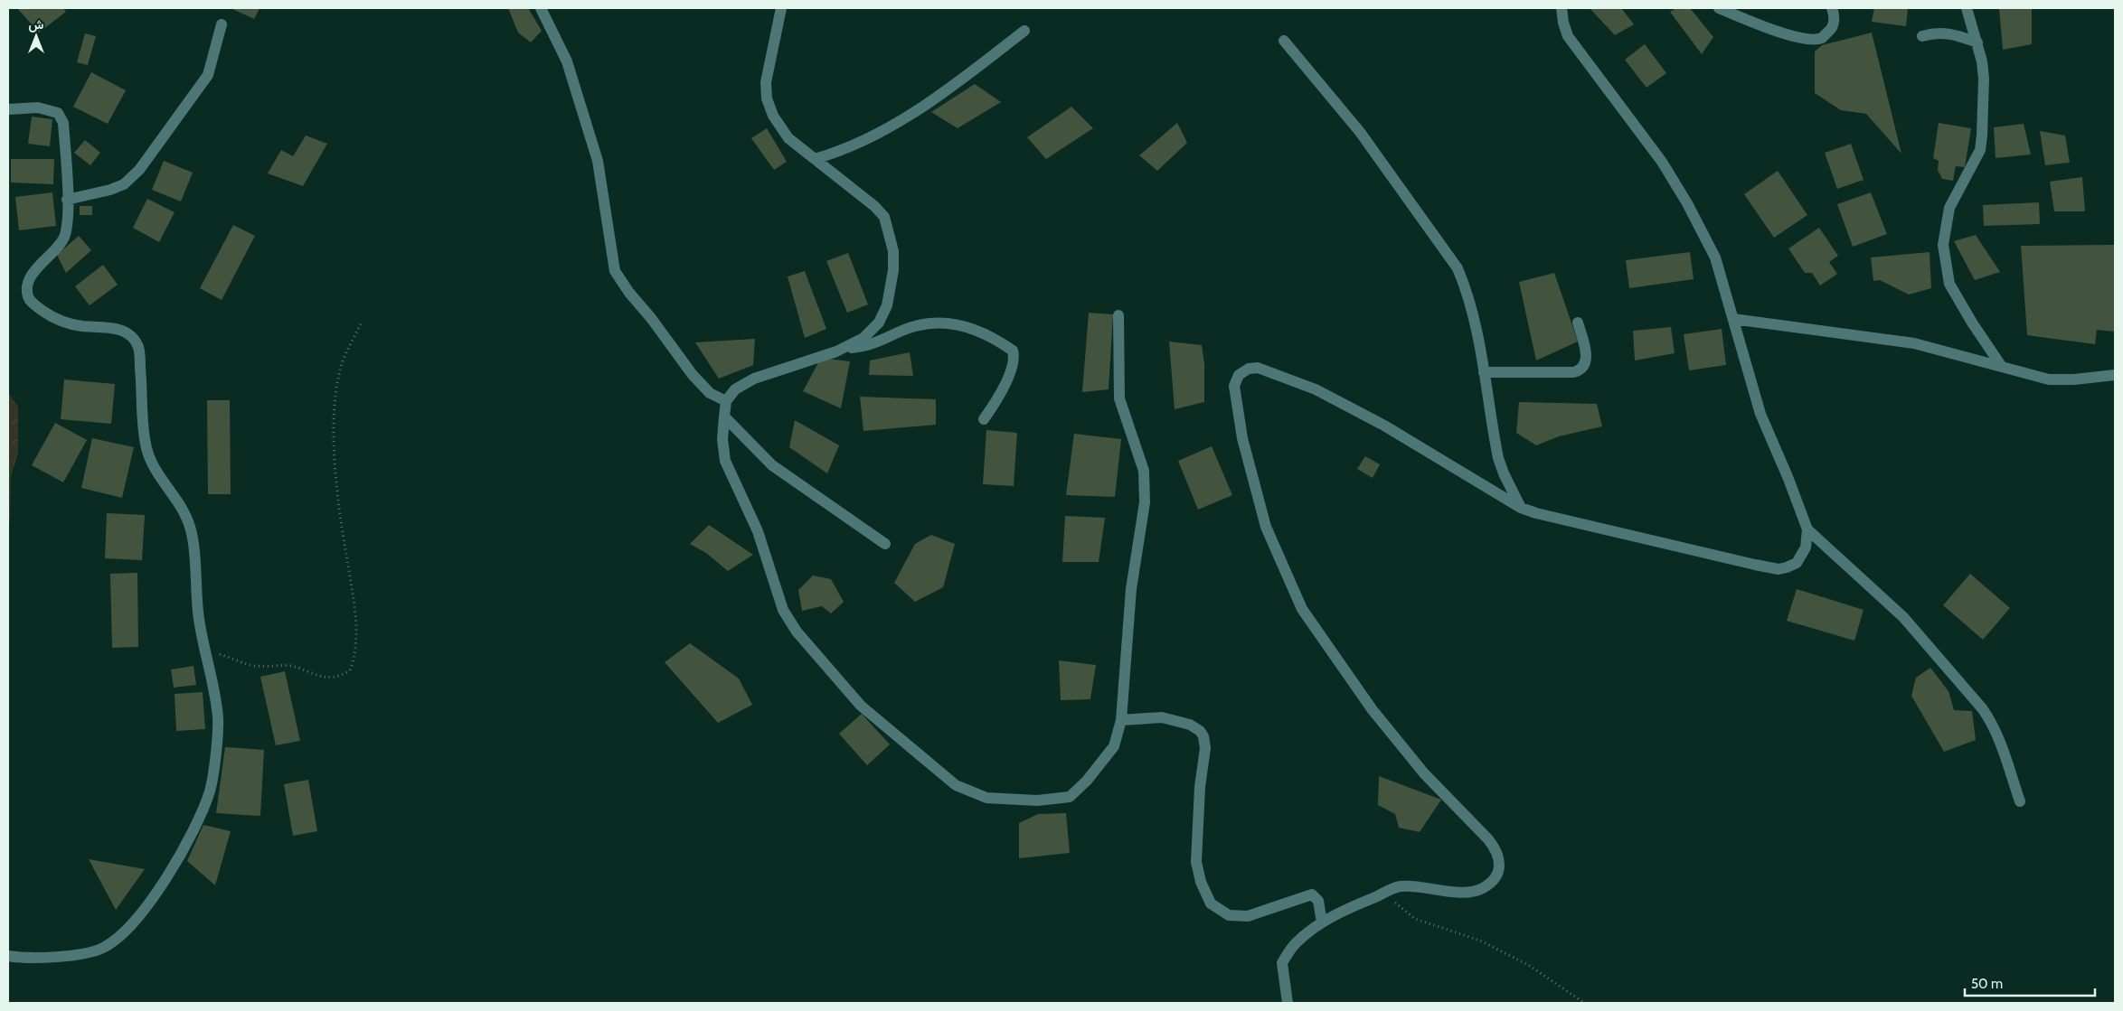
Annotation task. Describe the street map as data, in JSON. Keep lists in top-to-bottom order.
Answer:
{
  "scale_bar": "50 m",
  "north": "top"
}
